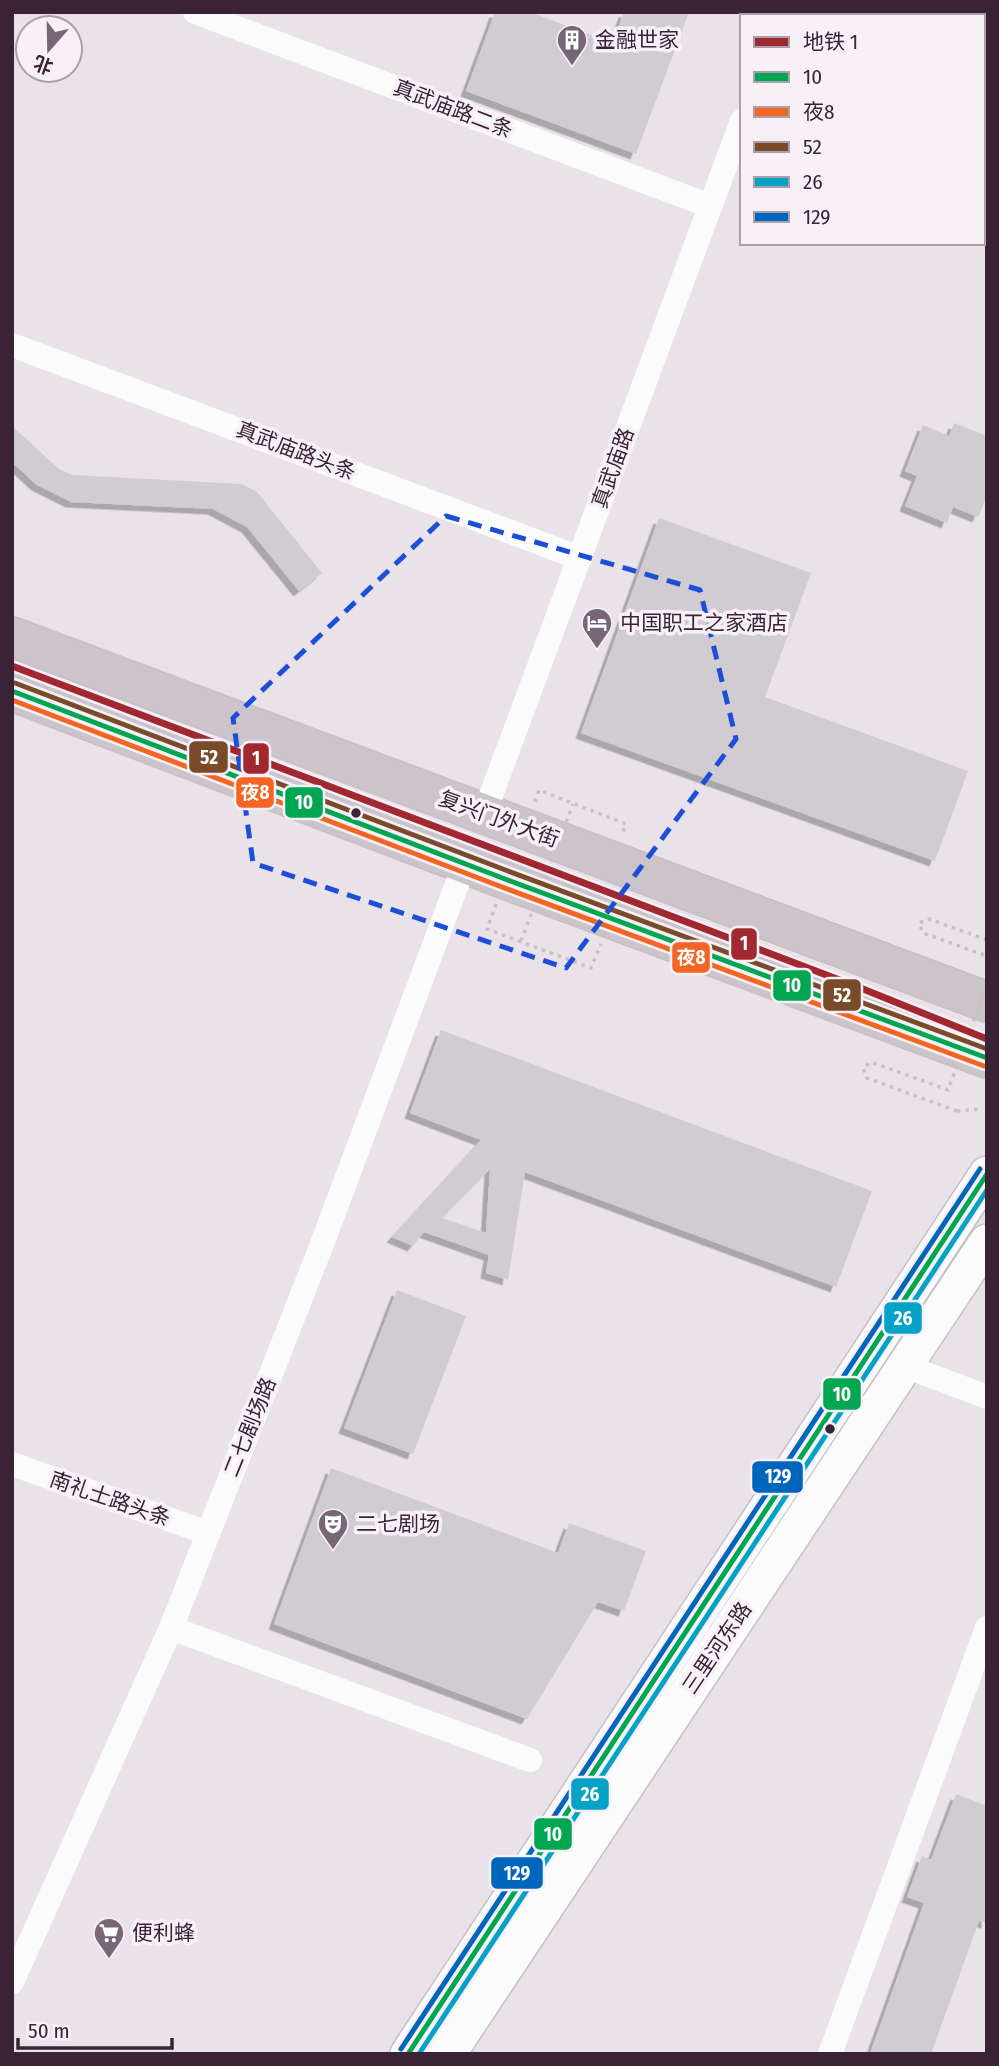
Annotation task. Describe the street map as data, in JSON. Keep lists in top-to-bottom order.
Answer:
{
  "streets": {
    "highway": ["复兴门外大街"],
    "main road": ["三里河东路"],
    "street": [
      "真武庙路二条",
      "真武庙路头条",
      "真武庙路",
      "二七剧场路",
      "南礼士路头条"
    ]
  },
  "crossings": [
    ["真武庙路二条", "真武庙路"],
    ["真武庙路头条", "真武庙路"],
    ["真武庙路", "复兴门外大街"],
    ["二七剧场路", "南礼士路头条"]
  ],
  "places": {
    "building": ["金融世家"],
    "hotel": ["中国职工之家酒店"],
    "theatre": ["二七剧场"],
    "supermarket": ["便利蜂"]
  },
  "lines": [
    "metro line 1",
    "transit line 52",
    "transit line 10",
    "transit line 夜8",
    "transit line 129",
    "transit line 26"
  ],
  "legend": [
    "地铁 1",
    "10",
    "夜8",
    "52",
    "26",
    "129"
  ],
  "scale_bar": "50 m",
  "north": "bottom"
}
